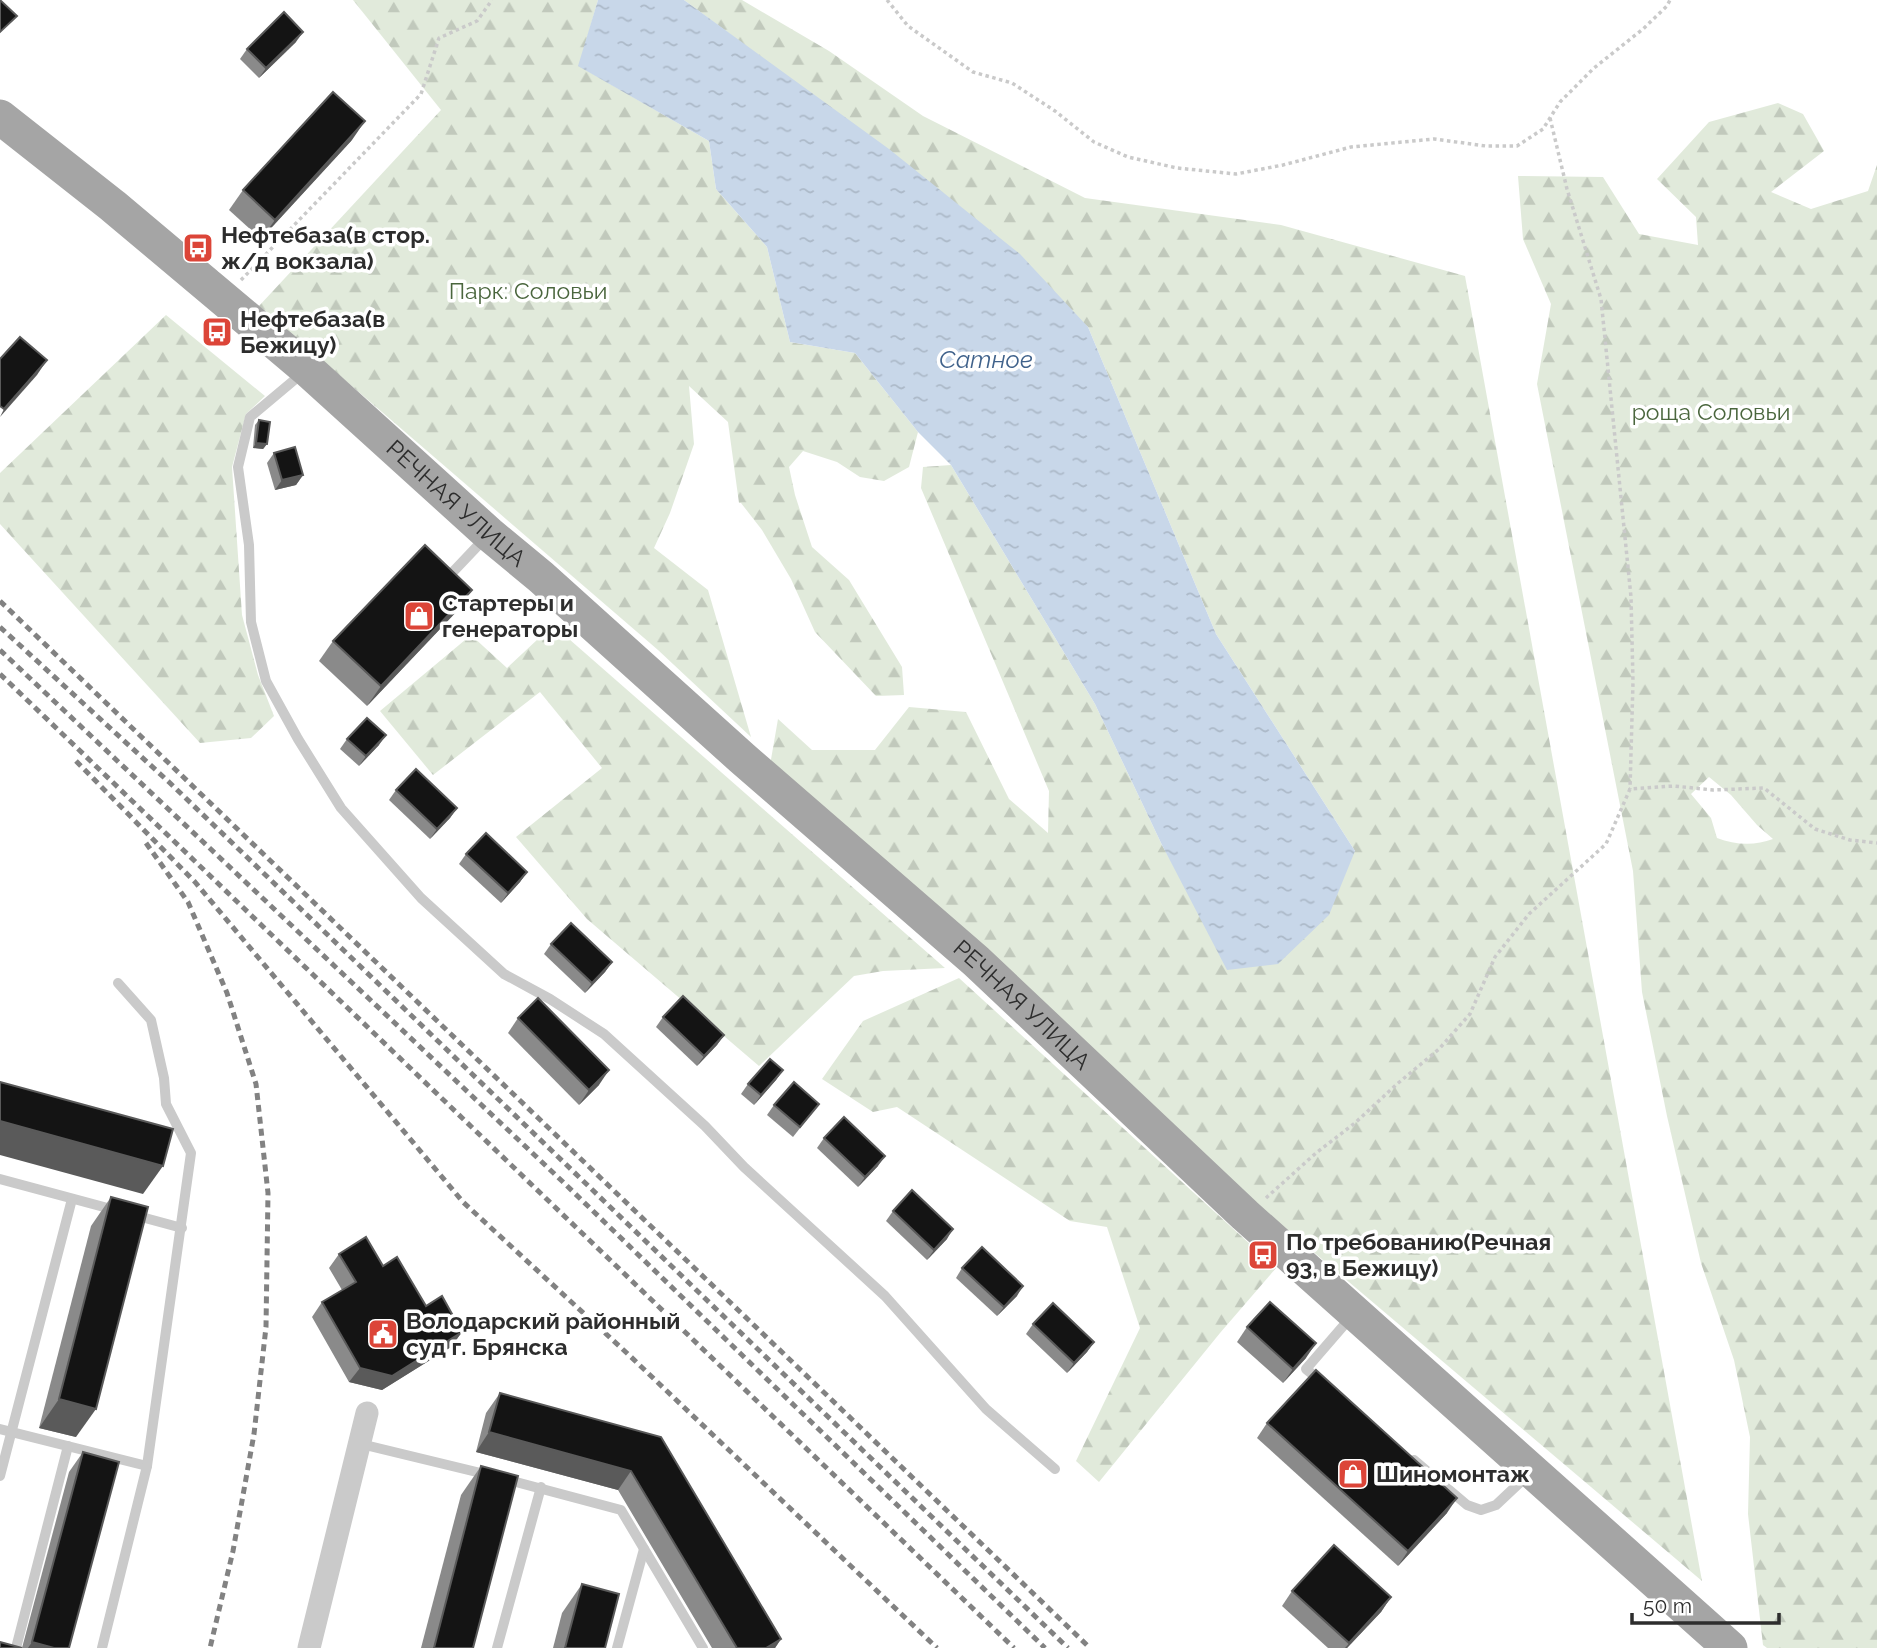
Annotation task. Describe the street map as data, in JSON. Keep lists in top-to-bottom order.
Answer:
{
  "streets": {
    "main road": ["РЕЧНАЯ УЛИЦА"]
  },
  "water": ["Сатное"],
  "parks": ["Парк: Соловьи", "роща Соловьи"],
  "places": {
    "bus stop": ["Нефтебаза(в стор. ж/д вокзала)", "Нефтебаза(в Бежицу)", "По требованию(Речная 93, в Бежицу)"],
    "shop": ["Стартеры и генераторы", "Шиномонтаж"],
    "public building": ["Володарский районный суд г. Брянска"]
  },
  "scale_bar": "50 m"
}
